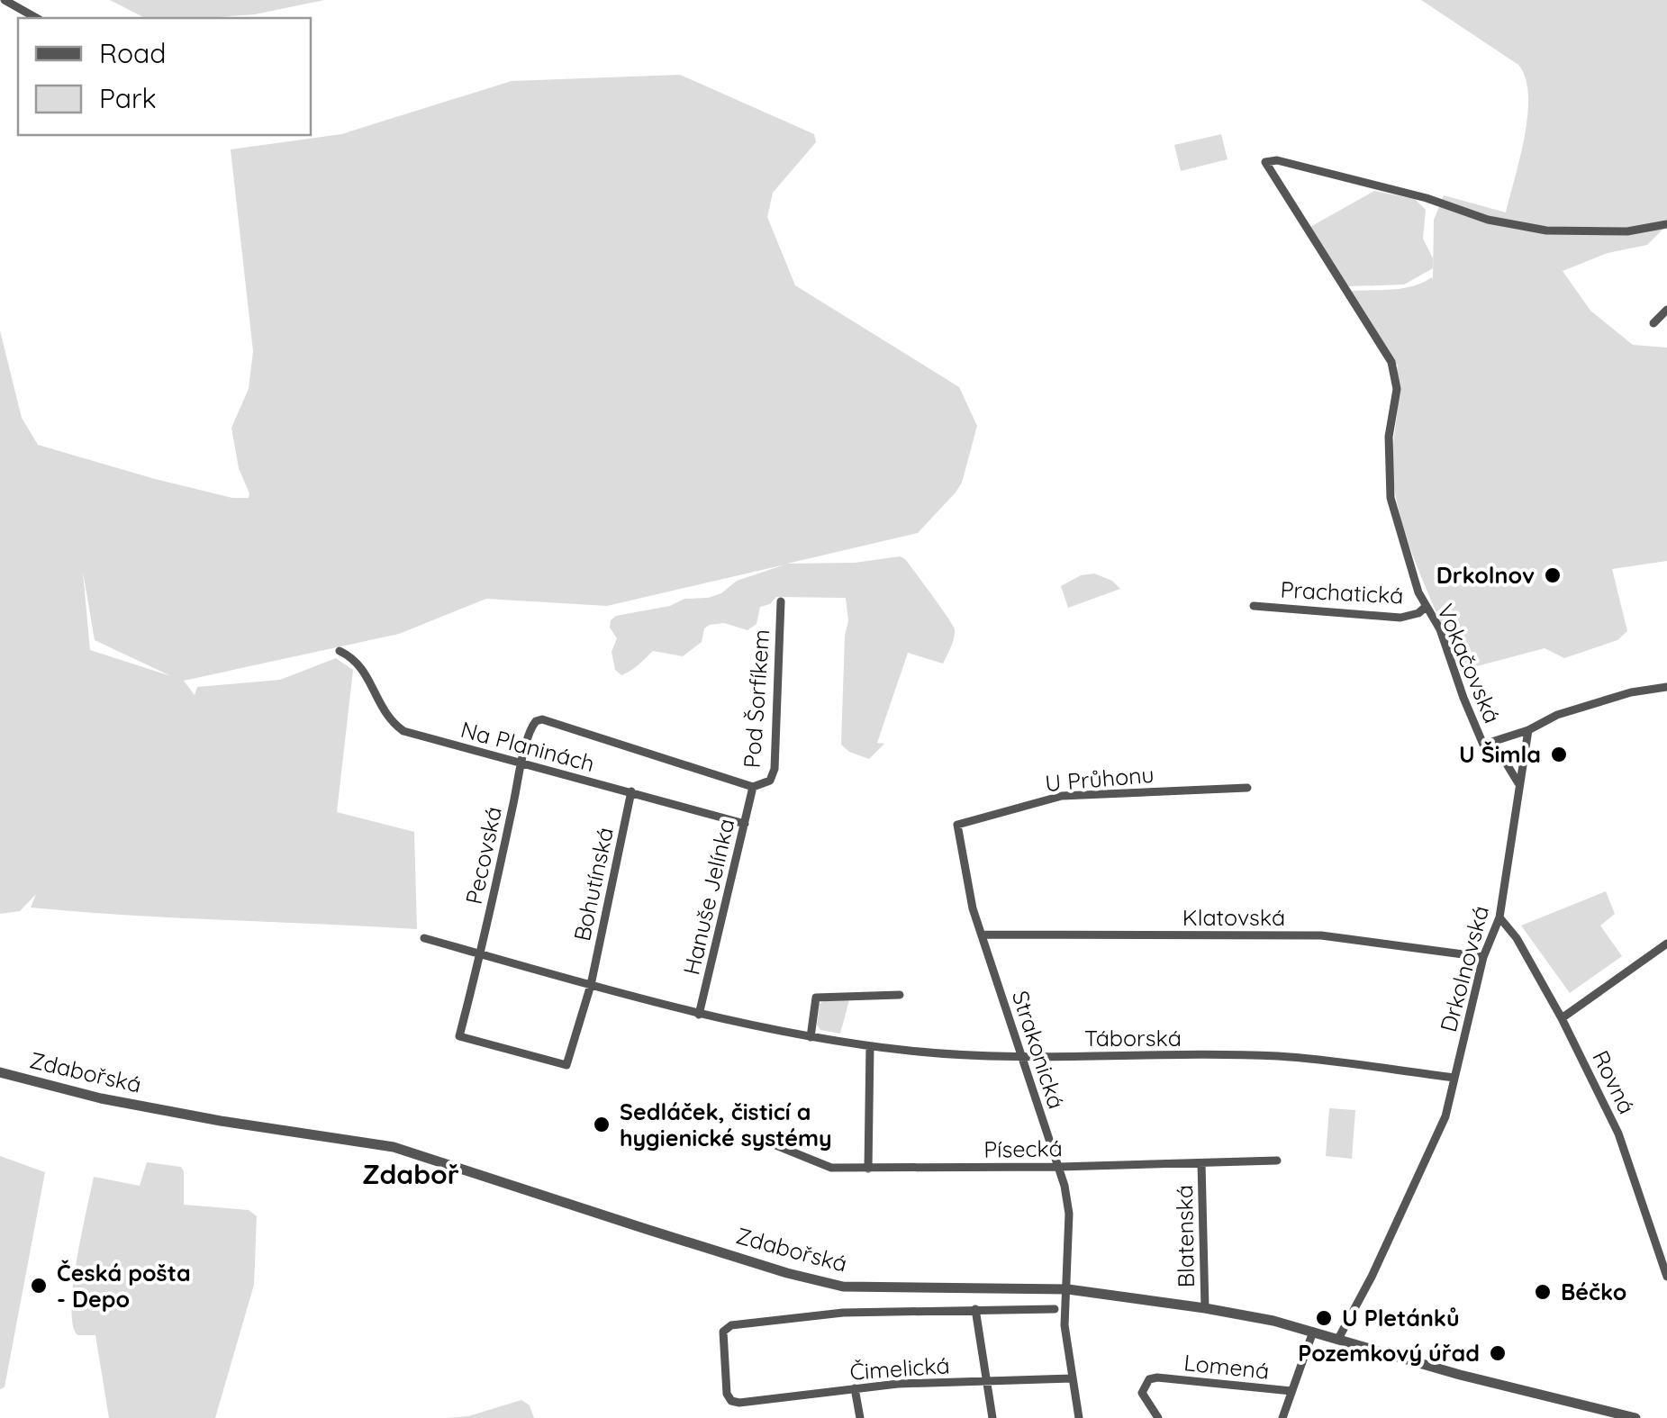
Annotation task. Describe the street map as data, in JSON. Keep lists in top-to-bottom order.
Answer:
{
  "streets": {
    "street": [
      "Prachatická",
      "Vokačovská",
      "Pod Šorfíkem",
      "Na Planinách",
      "U Průhonu",
      "Pecovská",
      "Bohutínská",
      "Hanuše Jelínka",
      "Klatovská",
      "Drkolnovská",
      "Táborská",
      "Strakonická",
      "Zdabořská",
      "Rovná",
      "Písecká",
      "Blatenská",
      "Lomená",
      "Čimelická"
    ]
  },
  "crossings": [
    ["Prachatická", "Vokačovská"],
    ["Vokačovská", "Drkolnovská"],
    ["Pod Šorfíkem", "Pecovská"],
    ["Pod Šorfíkem", "Hanuše Jelínka"],
    ["Na Planinách", "Pecovská"],
    ["Na Planinách", "Bohutínská"],
    ["Na Planinách", "Hanuše Jelínka"],
    ["U Průhonu", "Strakonická"],
    ["Pecovská", "Hanuše Jelínka"],
    ["Pecovská", "Táborská"],
    ["Bohutínská", "Táborská"],
    ["Hanuše Jelínka", "Táborská"],
    ["Klatovská", "Drkolnovská"],
    ["Klatovská", "Strakonická"],
    ["Drkolnovská", "Táborská"],
    ["Drkolnovská", "Zdabořská"],
    ["Drkolnovská", "Rovná"],
    ["Táborská", "Strakonická"],
    ["Strakonická", "Zdabořská"],
    ["Strakonická", "Písecká"],
    ["Strakonická", "Čimelická"],
    ["Zdabořská", "Blatenská"],
    ["Písecká", "Blatenská"]
  ],
  "districts": ["Zdaboř"],
  "places": [
    "Drkolnov",
    "U Šimla",
    "Sedláček, čisticí a hygienické systémy",
    "Česká pošta - Depo",
    "Béčko",
    "U Pletánků",
    "Pozemkový úřad"
  ],
  "legend": ["Road", "Park"]
}
